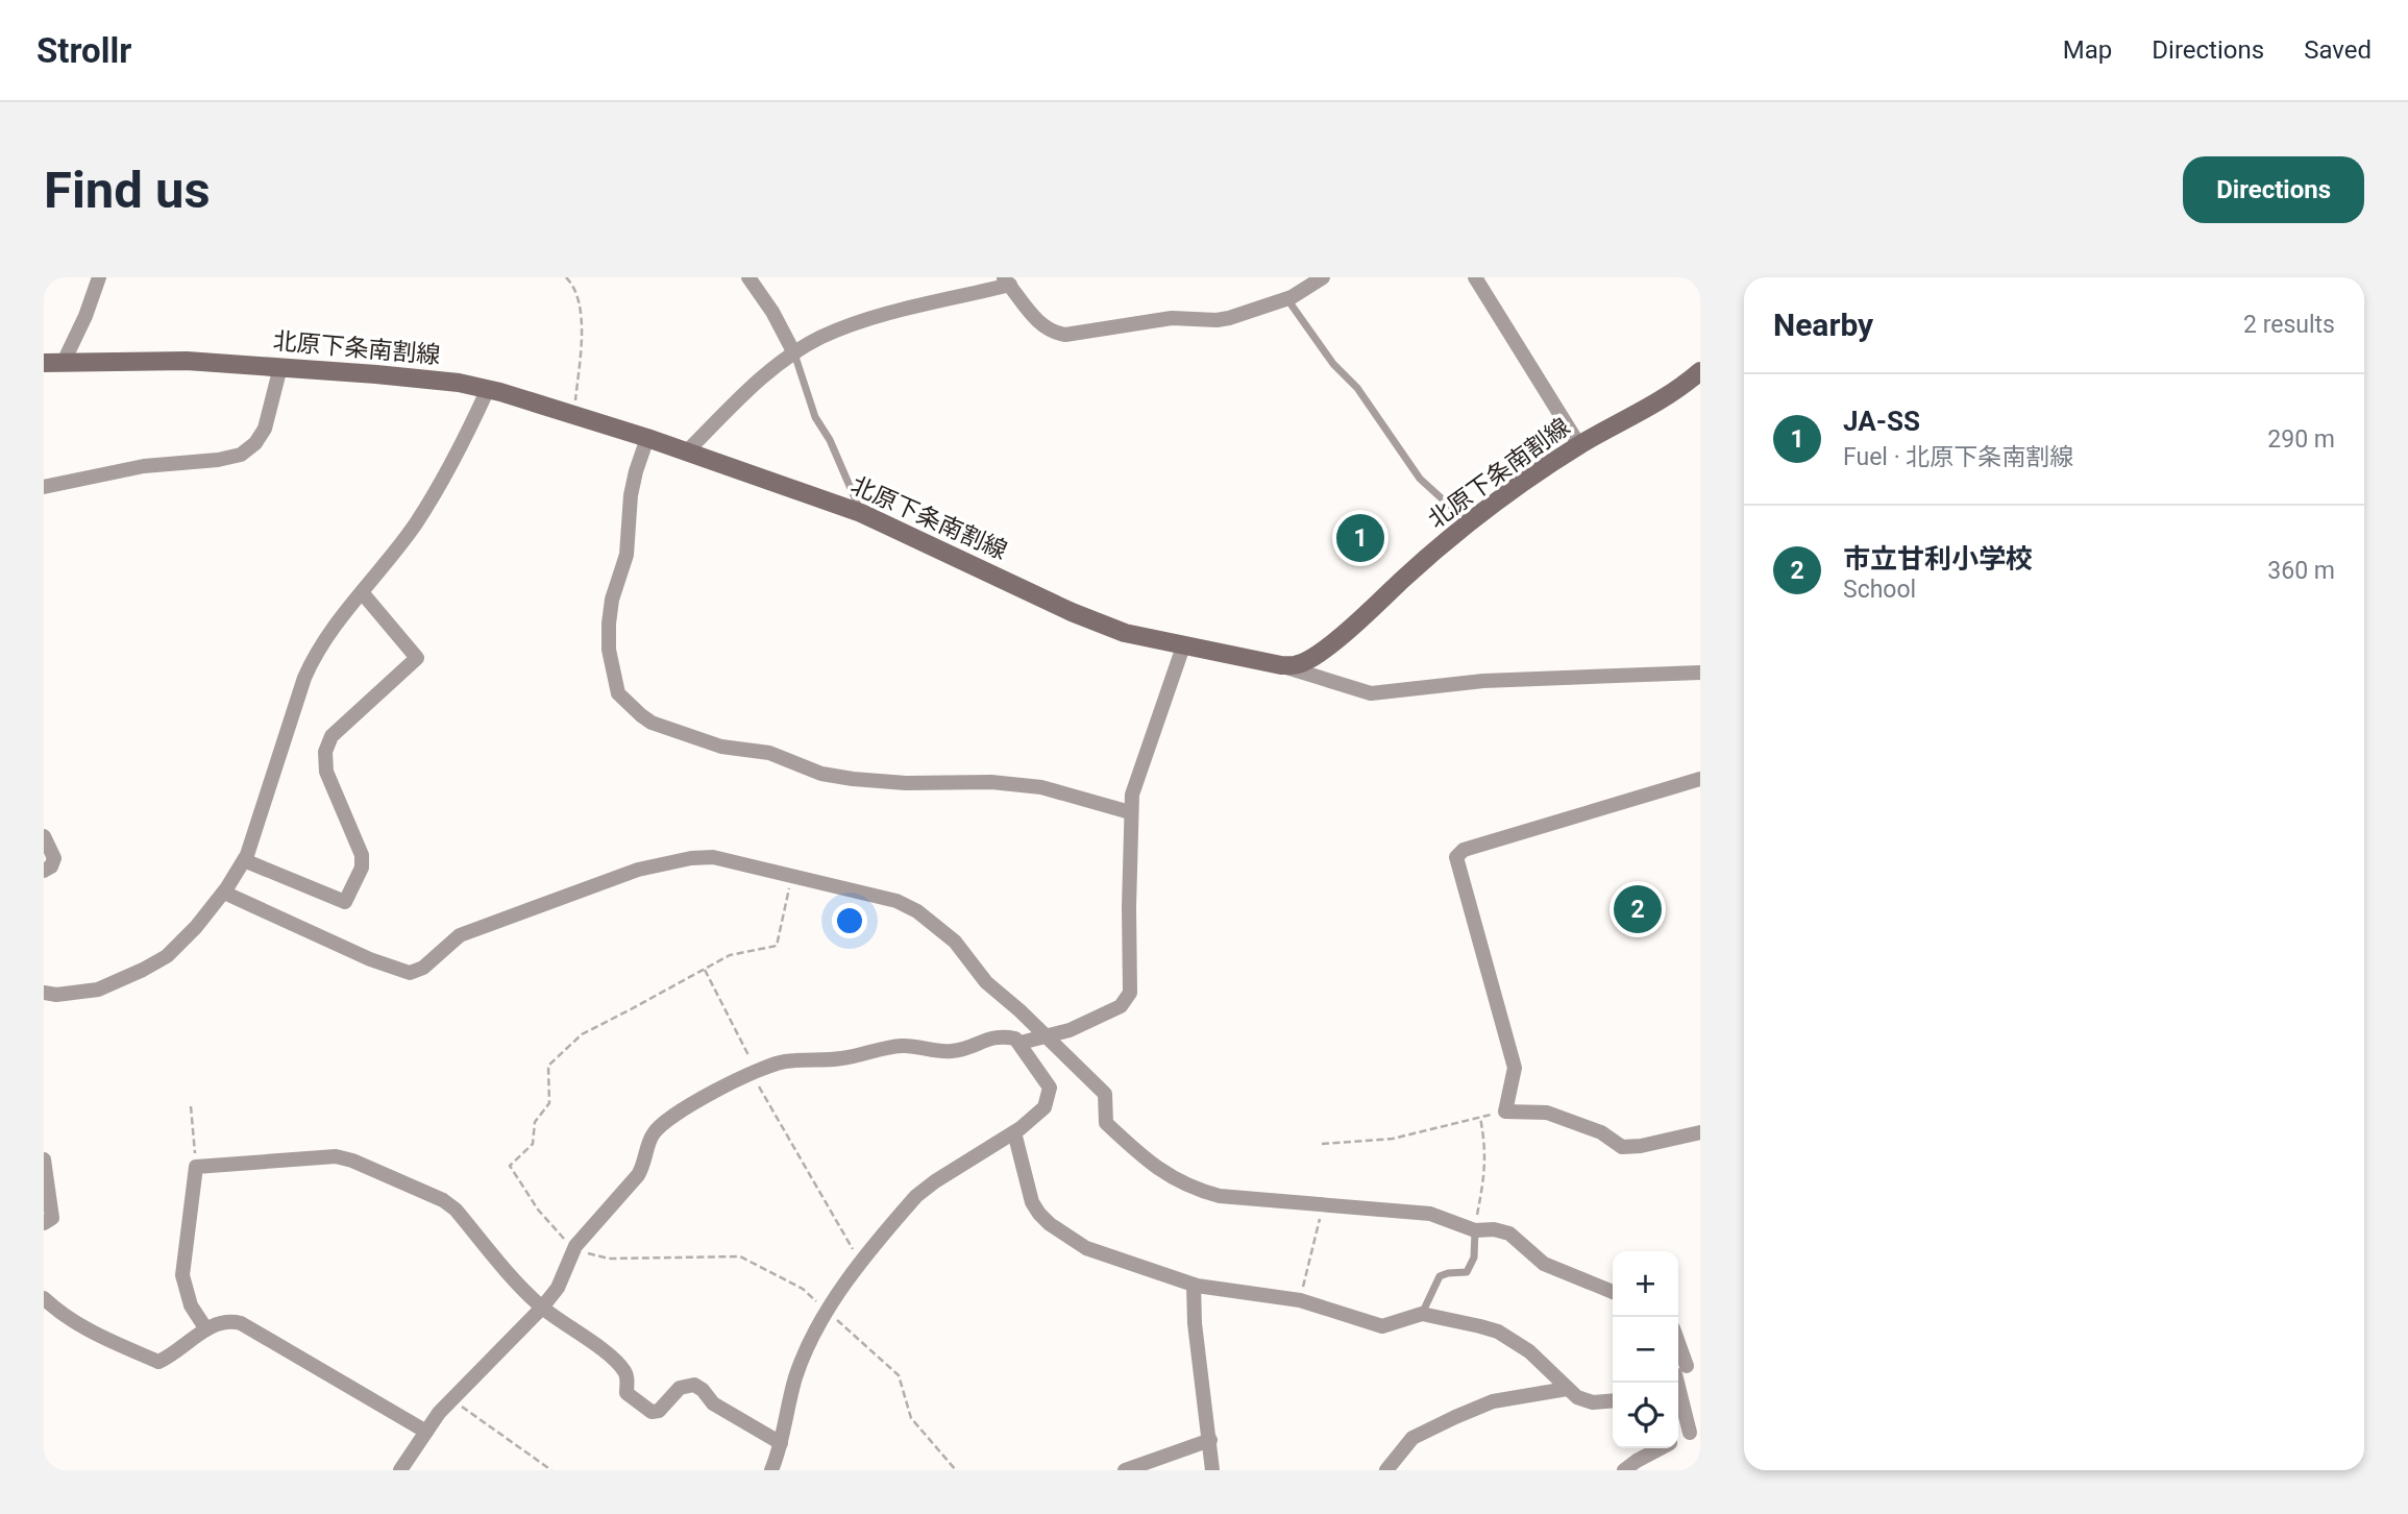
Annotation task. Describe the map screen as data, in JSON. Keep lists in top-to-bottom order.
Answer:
{
  "streets": {
    "main road": ["北原下条南割線"]
  },
  "page": {
    "header": "Strollr",
    "nav": ["Map", "Directions", "Saved"],
    "buttons": "Directions",
    "title": "Find us",
    "heading": ["Nearby", "2 results"],
    "list": [
      {
        "mark": "1",
        "name": "JA-SS",
        "note": "Fuel · 北原下条南割線",
        "value": "290 m"
      },
      {
        "mark": "2",
        "name": "市立甘利小学校",
        "note": "School",
        "value": "360 m"
      }
    ],
    "pins": ["1", "2"],
    "map_buttons": ["+", "−"]
  }
}
